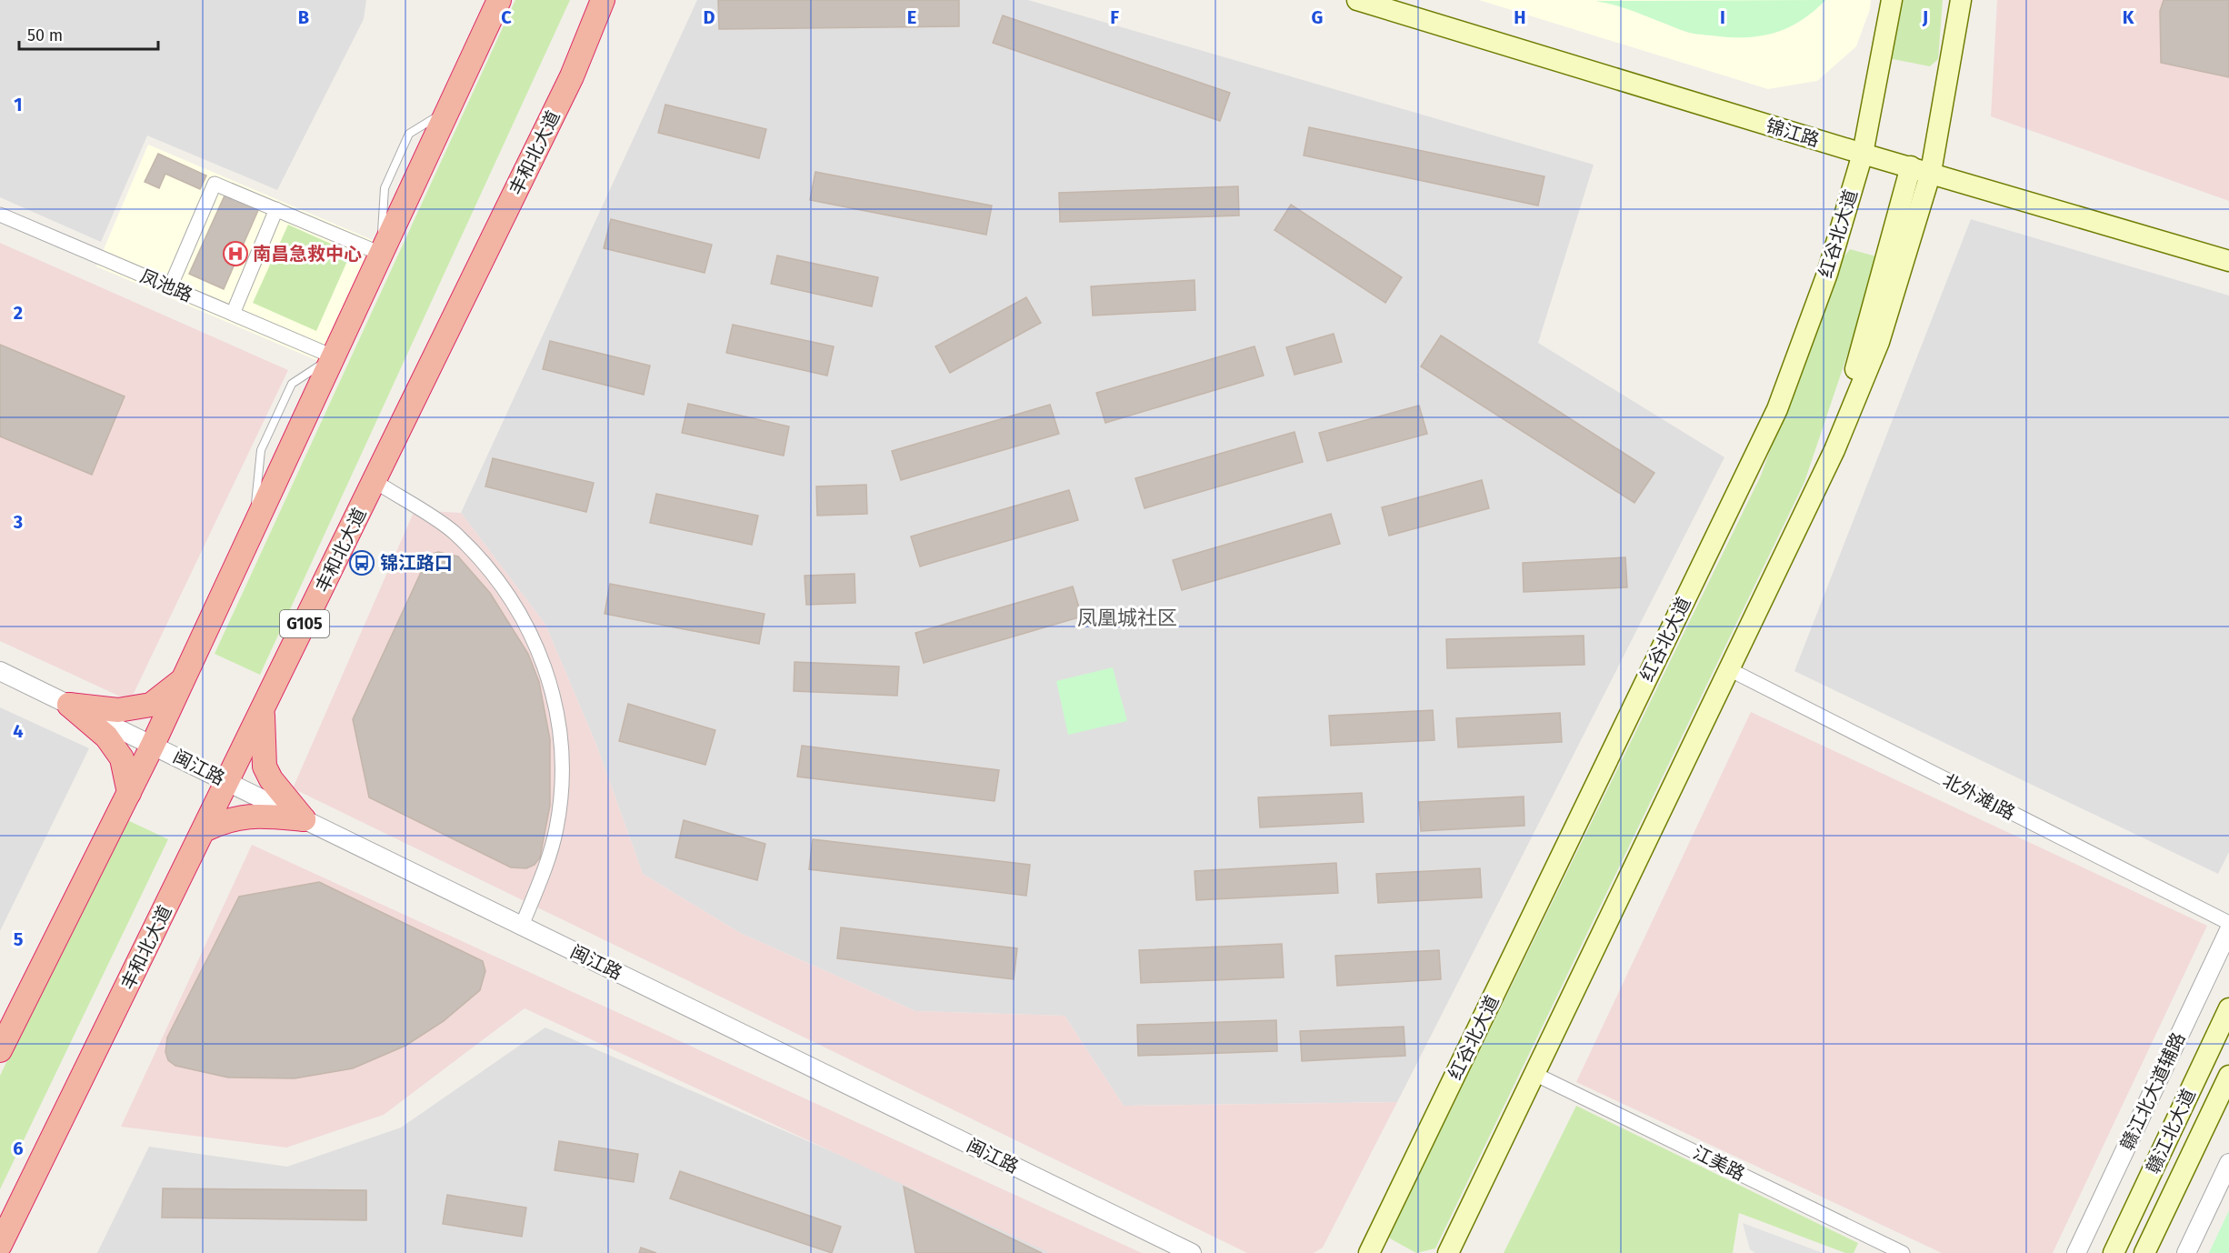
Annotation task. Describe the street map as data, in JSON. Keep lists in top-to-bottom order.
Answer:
{
  "streets": {
    "highway": ["丰和北大道", "G105"],
    "main road": ["锦江路", "红谷北大道", "赣江北大道"],
    "street": [
      "凤池路",
      "闽江路",
      "北外滩J路",
      "赣江北大道辅路",
      "江美路"
    ]
  },
  "crossings": [
    ["锦江路", "红谷北大道"],
    ["丰和北大道", "闽江路"]
  ],
  "districts": ["凤凰城社区"],
  "places": {
    "hospital": ["南昌急救中心"],
    "bus stop": ["锦江路口"]
  },
  "scale_bar": "50 m",
  "grid": {
    "columns": [
      "B",
      "C",
      "D",
      "E",
      "F",
      "G",
      "H",
      "I",
      "J",
      "K"
    ],
    "rows": [
      "1",
      "2",
      "3",
      "4",
      "5",
      "6"
    ]
  }
}
